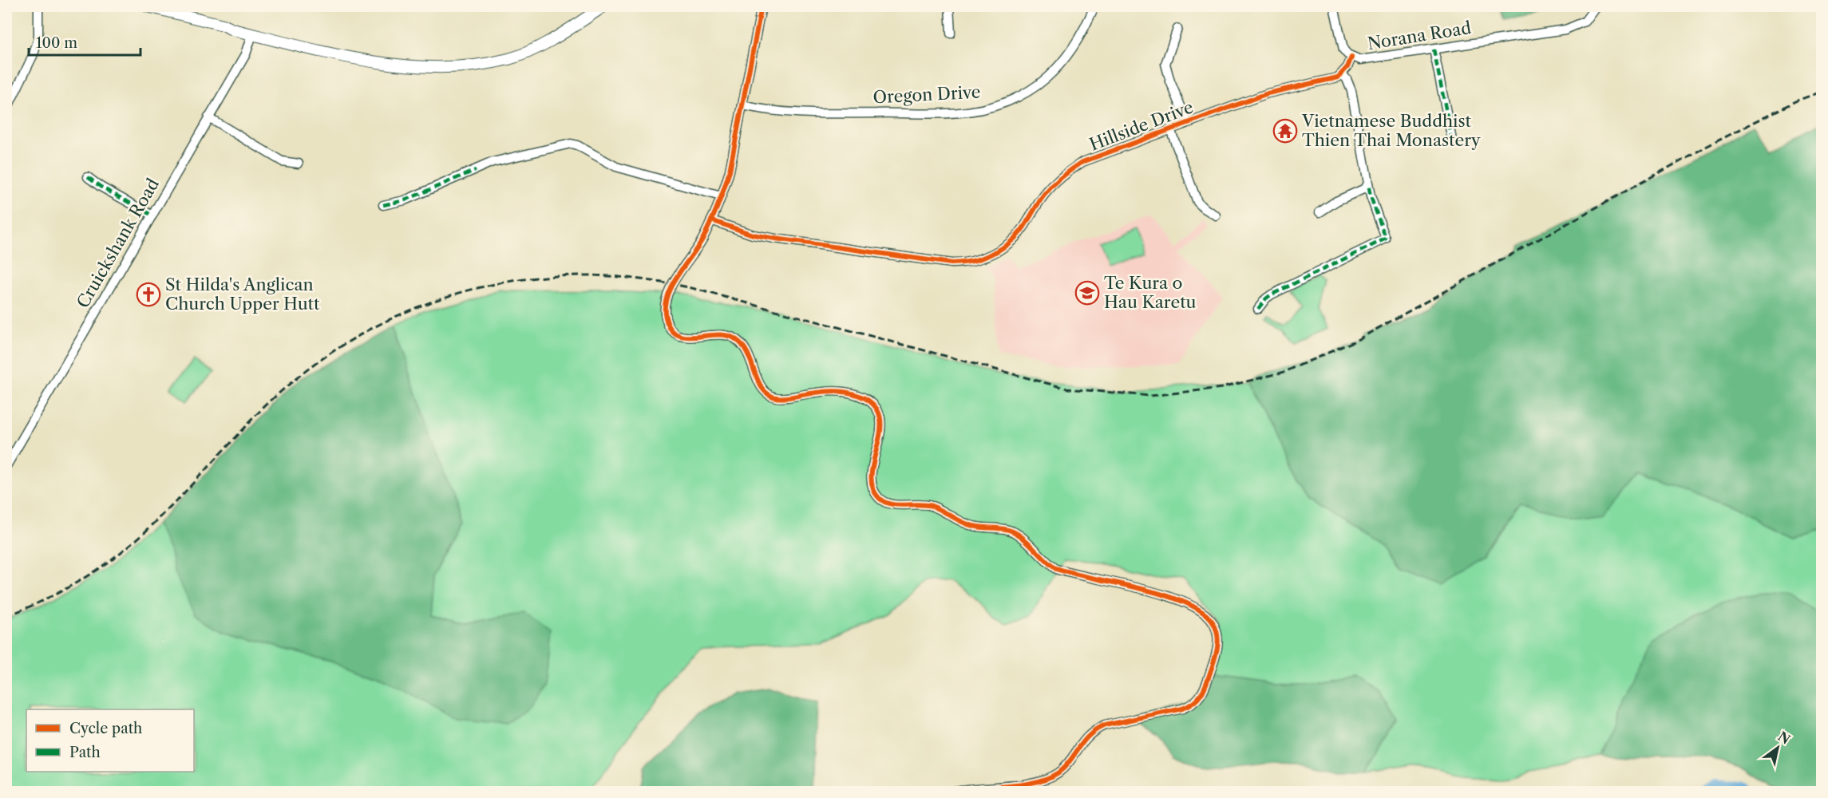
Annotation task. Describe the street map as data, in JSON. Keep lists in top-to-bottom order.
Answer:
{
  "streets": {
    "street": [
      "Norana Road",
      "Oregon Drive",
      "Hillside Drive",
      "Cruickshank Road"
    ]
  },
  "places": {
    "temple": ["Vietnamese Buddhist Thien Thai Monastery"],
    "school or university": ["Te Kura o Hau Karetu"],
    "church": ["St Hilda's Anglican Church Upper Hutt"]
  },
  "legend": ["Cycle path", "Path"],
  "scale_bar": "100 m",
  "north": "top right"
}
